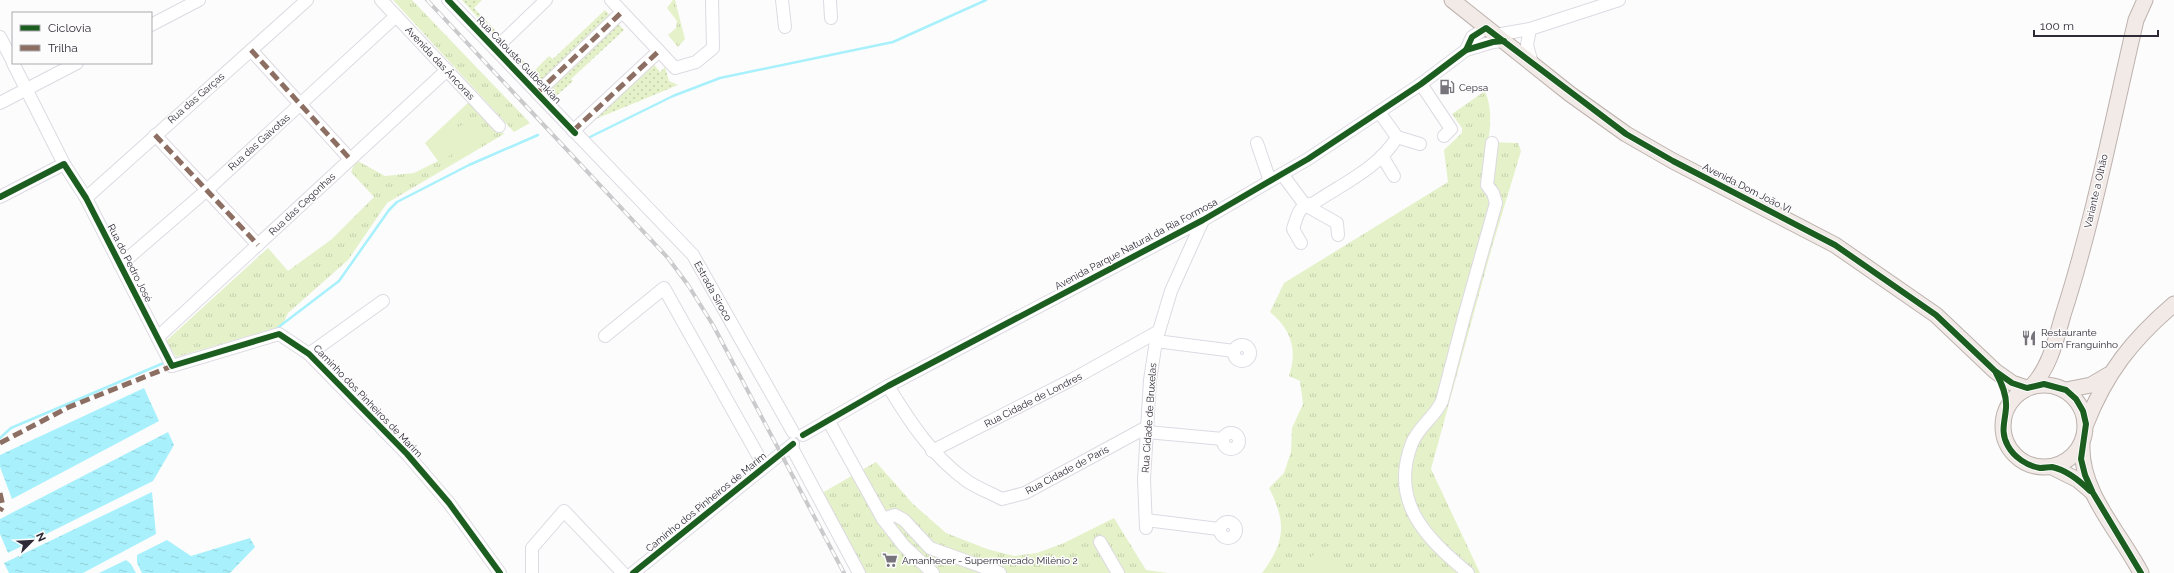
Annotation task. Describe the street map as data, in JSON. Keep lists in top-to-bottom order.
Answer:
{
  "streets": {
    "main road": ["Avenida Dom João VI", "Variante a Olhão"],
    "street": [
      "Rua Calouste Gulbenkian",
      "Avenida das Âncoras",
      "Rua das Garças",
      "Rua das Gaivotas",
      "Rua das Cegonhas",
      "Avenida Parque Natural da Ria Formosa",
      "Rua do Pedro José",
      "Estrada Siroco",
      "Rua Cidade de Londres",
      "Caminho dos Pinheiros de Marim",
      "Rua Cidade de Bruxelas",
      "Rua Cidade de Paris"
    ]
  },
  "crossings": [
    ["Rua Calouste Gulbenkian", "Estrada Siroco"],
    ["Avenida das Âncoras", "Rua das Gaivotas"],
    ["Avenida das Âncoras", "Rua das Cegonhas"],
    ["Rua das Garças", "Rua do Pedro José"],
    ["Rua das Gaivotas", "Rua do Pedro José"],
    ["Avenida Dom João VI", "Variante a Olhão"],
    ["Rua das Cegonhas", "Rua do Pedro José"],
    ["Avenida Parque Natural da Ria Formosa", "Estrada Siroco"],
    ["Avenida Parque Natural da Ria Formosa", "Caminho dos Pinheiros de Marim"],
    ["Avenida Parque Natural da Ria Formosa", "Rua Cidade de Bruxelas"],
    ["Avenida Parque Natural da Ria Formosa", "Rua Cidade de Paris"],
    ["Rua do Pedro José", "Caminho dos Pinheiros de Marim"],
    ["Estrada Siroco", "Caminho dos Pinheiros de Marim"],
    ["Rua Cidade de Londres", "Rua Cidade de Bruxelas"],
    ["Rua Cidade de Londres", "Rua Cidade de Paris"],
    ["Rua Cidade de Bruxelas", "Rua Cidade de Paris"]
  ],
  "places": {
    "fuel station": ["Cepsa"],
    "restaurant": ["Restaurante Dom Franguinho"],
    "supermarket": ["Amanhecer - Supermercado Milénio 2"]
  },
  "legend": ["Ciclovia", "Trilha"],
  "scale_bar": "100 m",
  "north": "top right"
}
